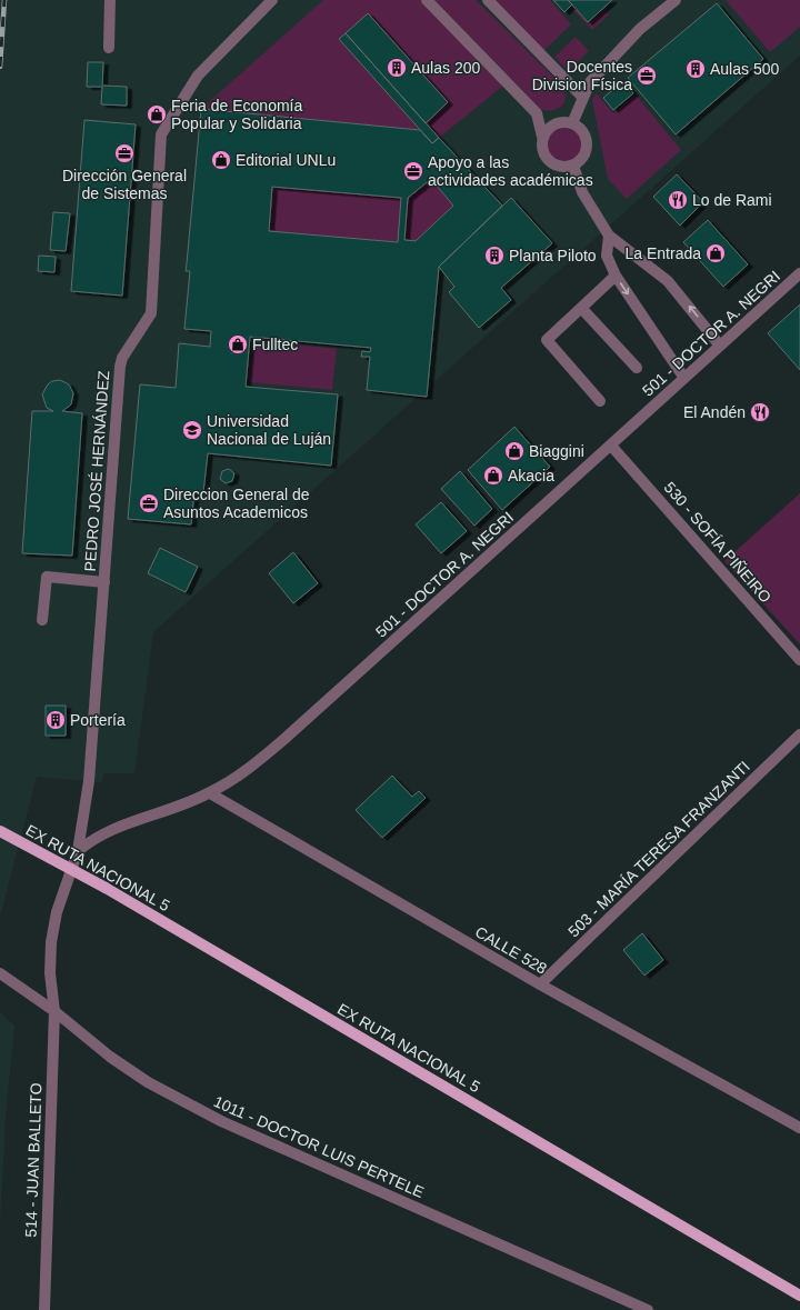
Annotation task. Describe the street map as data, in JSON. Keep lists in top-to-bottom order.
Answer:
{
  "streets": {
    "main road": ["EX RUTA NACIONAL 5"],
    "street": [
      "501 - DOCTOR A. NEGRI",
      "PEDRO JOSÉ HERNÁNDEZ",
      "530 - SOFÍA PIÑEIRO",
      "503 - MARÍA TERESA FRANZANTI",
      "CALLE 528",
      "1011 - DOCTOR LUIS PERTELE",
      "514 - JUAN BALLETO"
    ]
  },
  "crossings": [
    ["501 - DOCTOR A. NEGRI", "PEDRO JOSÉ HERNÁNDEZ"],
    ["501 - DOCTOR A. NEGRI", "530 - SOFÍA PIÑEIRO"],
    ["501 - DOCTOR A. NEGRI", "CALLE 528"],
    ["501 - DOCTOR A. NEGRI", "514 - JUAN BALLETO"],
    ["PEDRO JOSÉ HERNÁNDEZ", "514 - JUAN BALLETO"],
    ["503 - MARÍA TERESA FRANZANTI", "CALLE 528"],
    ["1011 - DOCTOR LUIS PERTELE", "514 - JUAN BALLETO"]
  ],
  "places": {
    "building": [
      "Aulas 200",
      "Aulas 500",
      "Planta Piloto",
      "Portería"
    ],
    "office": [
      "Docentes Division Física",
      "Dirección General de Sistemas",
      "Apoyo a las actividades académicas",
      "Direccion General de Asuntos Academicos"
    ],
    "shop": [
      "Feria de Economía Popular y Solidaria",
      "Editorial UNLu",
      "La Entrada",
      "Fulltec",
      "Biaggini",
      "Akacia"
    ],
    "restaurant": ["Lo de Rami", "El Andén"],
    "school or university": ["Universidad Nacional de Luján"]
  }
}
